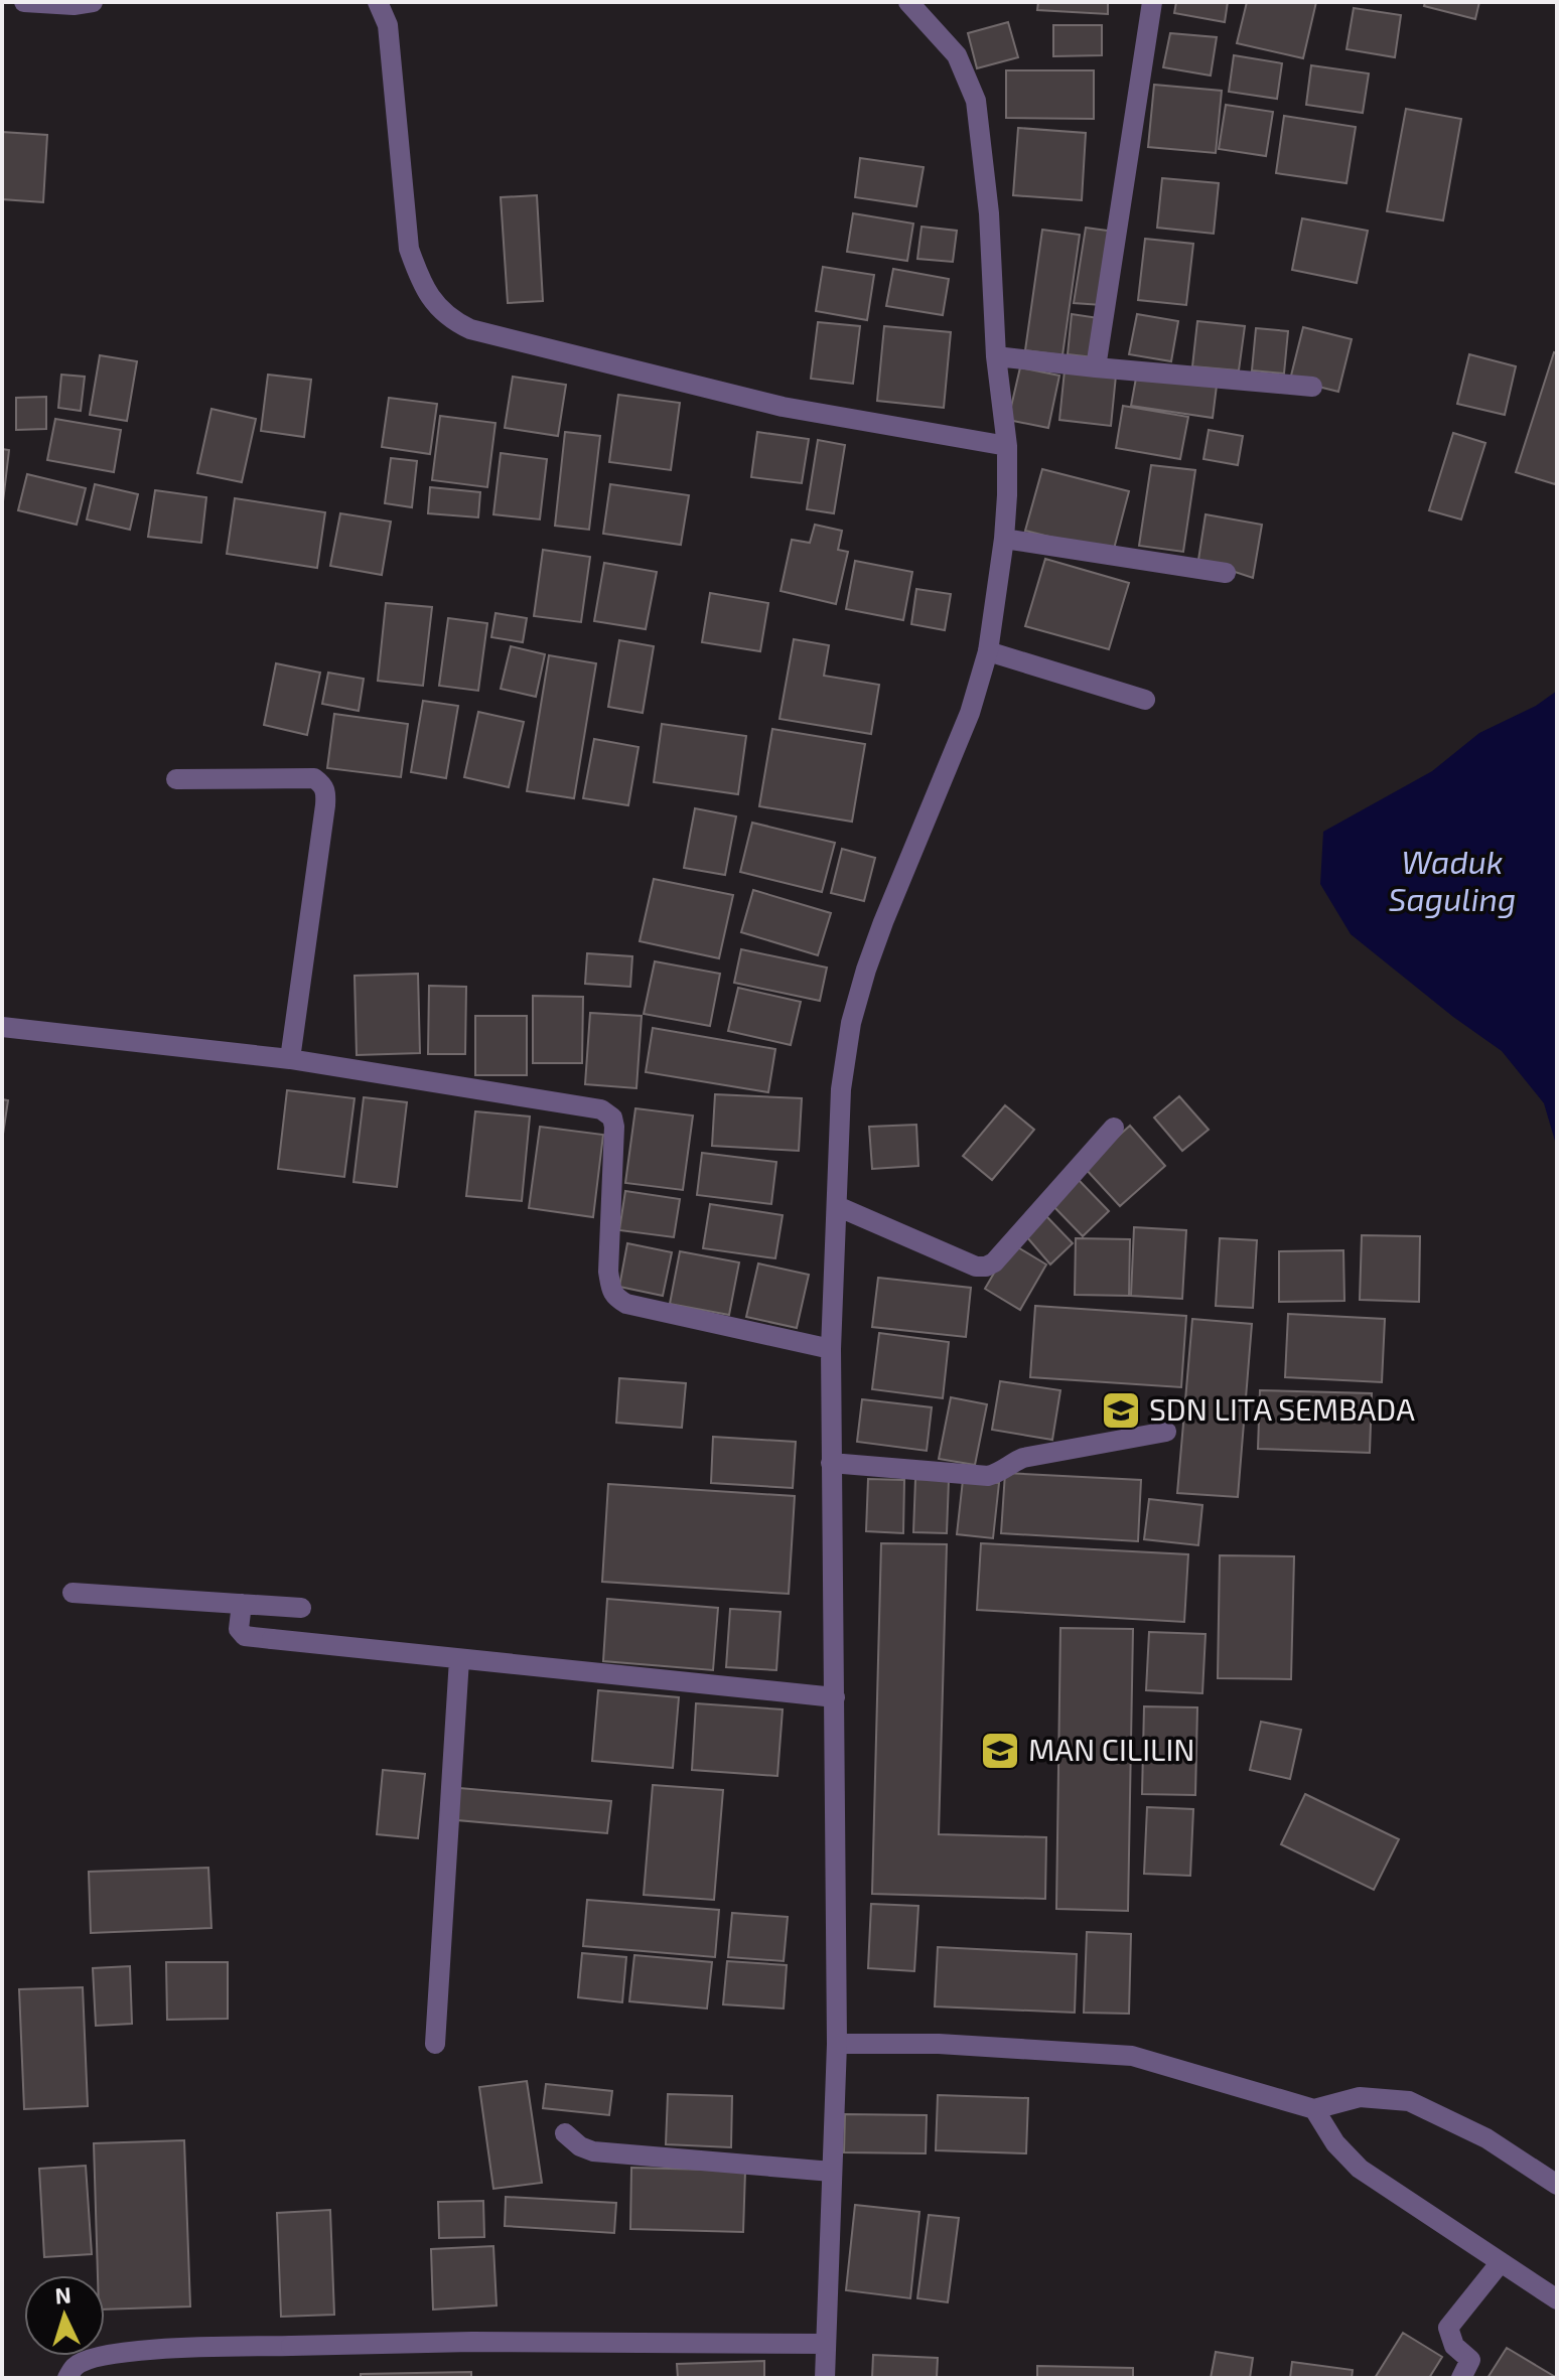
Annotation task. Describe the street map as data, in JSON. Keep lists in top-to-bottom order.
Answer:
{
  "water": ["Waduk Saguling"],
  "places": {
    "school or university": ["SDN LITA SEMBADA", "MAN CILILIN"]
  },
  "north": "top"
}
